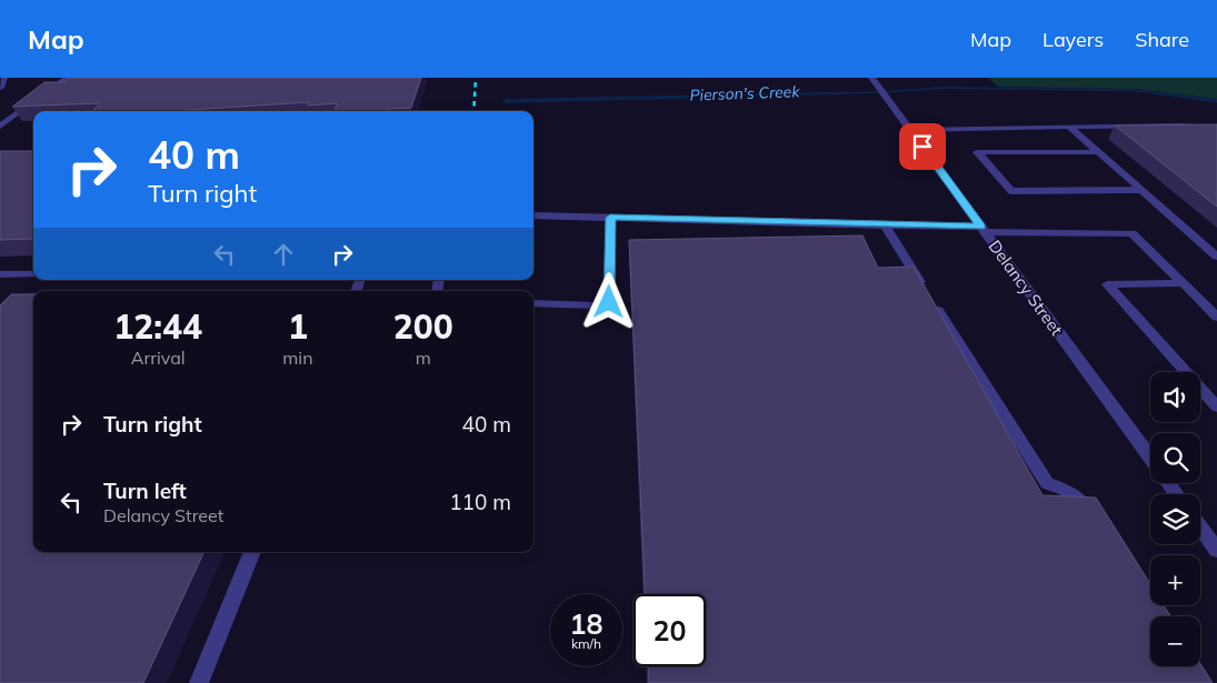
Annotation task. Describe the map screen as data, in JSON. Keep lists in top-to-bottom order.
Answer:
{
  "streets": {
    "street": ["Delancy Street"]
  },
  "water": ["Pierson's Creek"],
  "page": {
    "header": "Map",
    "nav": ["Map", "Layers", "Share"],
    "turn": ["40 m", "Turn right"],
    "eta": [
      "12:44",
      "Arrival",
      "1",
      "min",
      "200",
      "m"
    ],
    "map_buttons": ["+", "−"],
    "list": [
      {
        "name": "Turn right",
        "value": "40 m"
      },
      {
        "name": "Turn left",
        "note": "Delancy Street",
        "value": "110 m"
      }
    ],
    "speed": "18 km/h",
    "limit": "20"
  }
}
